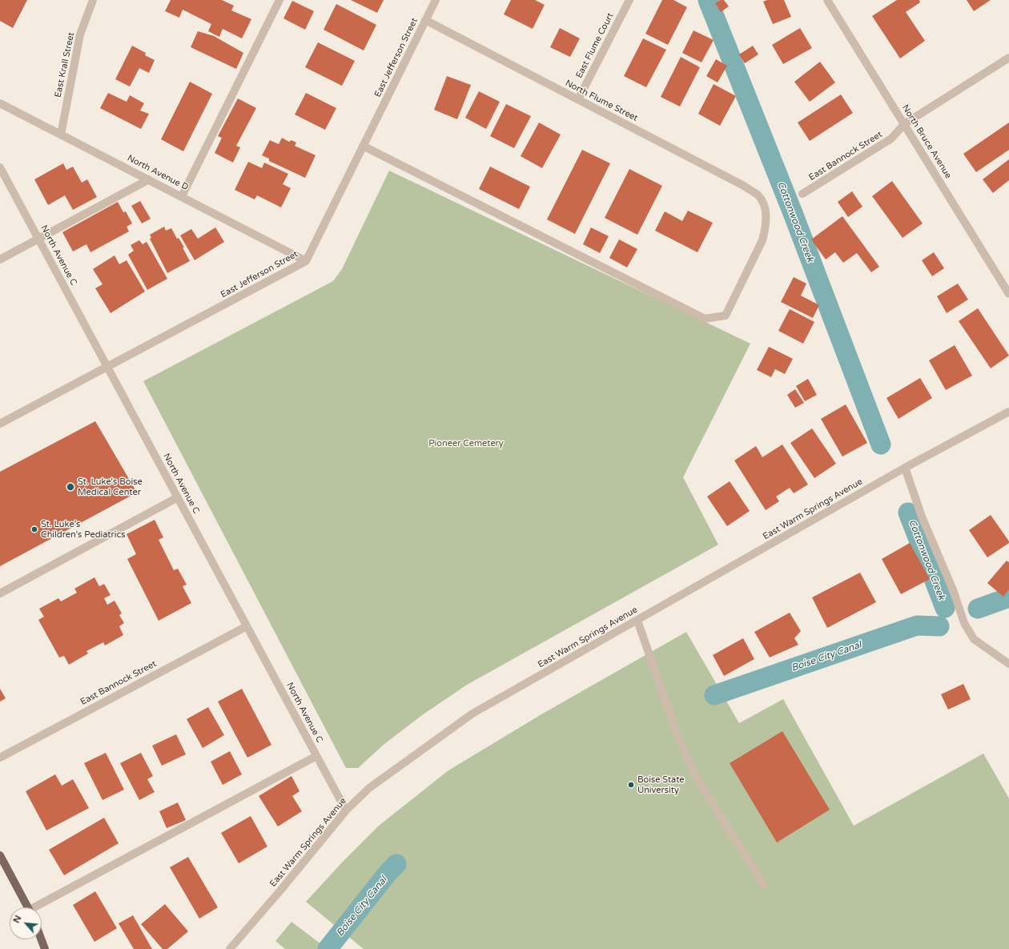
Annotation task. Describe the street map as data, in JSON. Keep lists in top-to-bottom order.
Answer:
{
  "streets": {
    "street": [
      "East Flume Court",
      "East Jefferson Street",
      "East Krall Street",
      "North Flume Street",
      "North Bruce Avenue",
      "East Bannock Street",
      "North Avenue D",
      "North Avenue C",
      "East Warm Springs Avenue"
    ]
  },
  "crossings": [
    ["East Flume Court", "North Flume Street"],
    ["East Jefferson Street", "North Flume Street"],
    ["East Jefferson Street", "North Avenue D"],
    ["East Jefferson Street", "North Avenue C"],
    ["East Krall Street", "North Avenue D"],
    ["North Bruce Avenue", "East Bannock Street"],
    ["East Bannock Street", "North Avenue C"],
    ["North Avenue C", "East Warm Springs Avenue"]
  ],
  "water": ["Cottonwood Creek", "Boise City Canal"],
  "parks": ["Pioneer Cemetery"],
  "places": ["St. Luke's Boise Medical Center", "St. Luke’s Children’s Pediatrics", "Boise State University"],
  "north": "top left"
}
